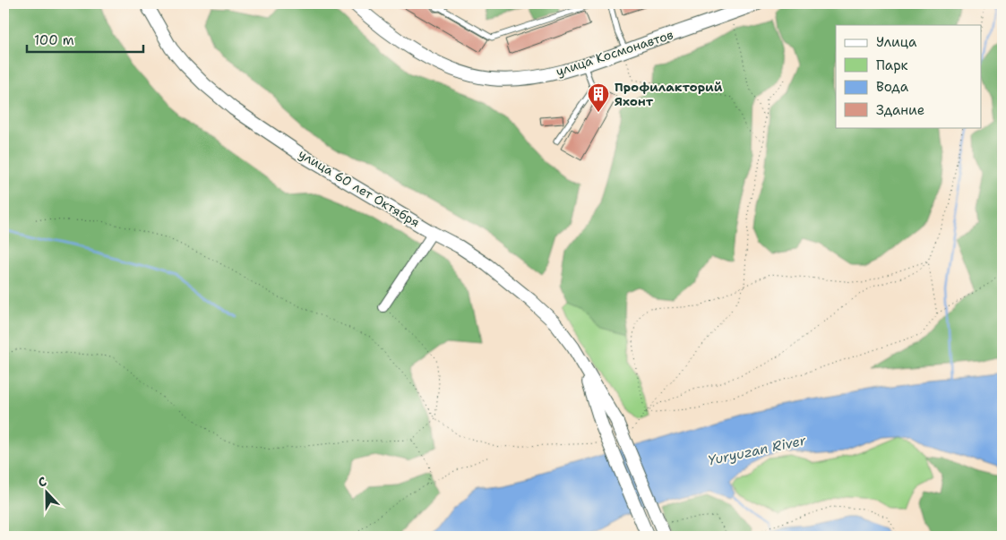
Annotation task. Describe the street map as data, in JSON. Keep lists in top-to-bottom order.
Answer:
{
  "streets": {
    "main road": ["улица Космонавтов", "улица 60 лет Октября"]
  },
  "water": ["Yuryuzan River"],
  "places": {
    "building": ["Профилакторий Яхонт"]
  },
  "legend": [
    "Улица",
    "Парк",
    "Вода",
    "Здание"
  ],
  "scale_bar": "100 m",
  "north": "top"
}
